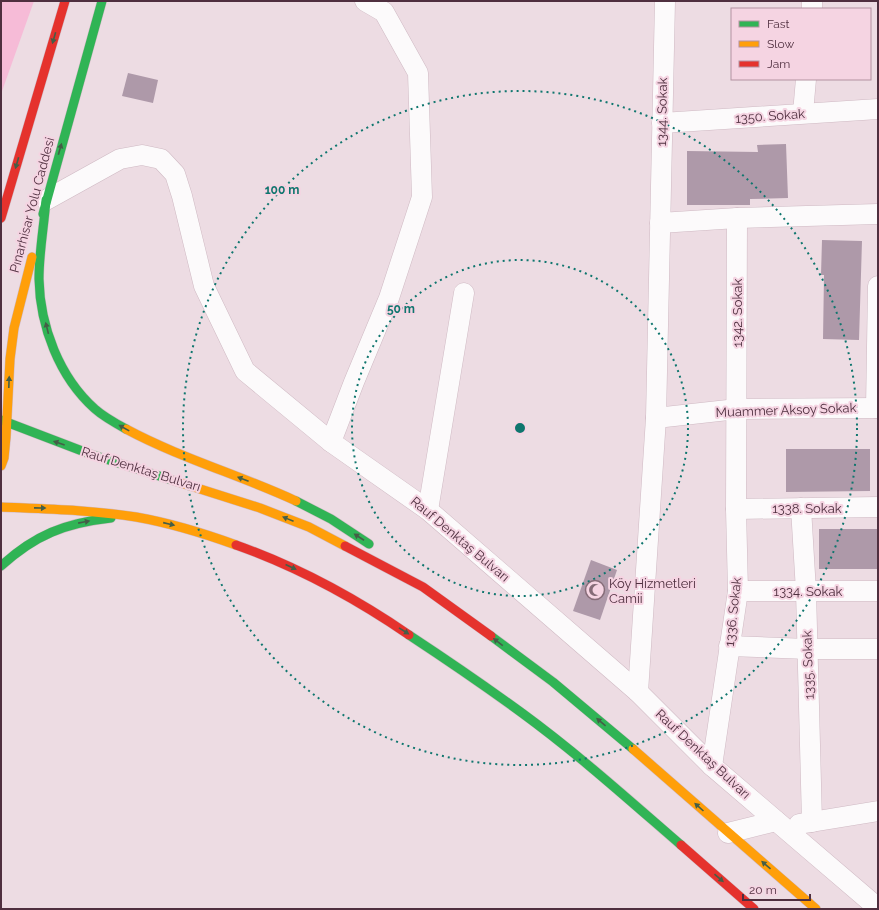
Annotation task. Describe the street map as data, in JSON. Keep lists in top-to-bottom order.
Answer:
{
  "streets": {
    "main road": ["Pınarhisar Yolu Caddesi", "Rauf Denktaş Bulvarı"],
    "street": [
      "1344. Sokak",
      "1350. Sokak",
      "1342. Sokak",
      "Muammer Aksoy Sokak",
      "1338. Sokak",
      "1334. Sokak",
      "1336. Sokak",
      "1335. Sokak"
    ]
  },
  "crossings": [
    ["1344. Sokak", "1350. Sokak"],
    ["1344. Sokak", "Muammer Aksoy Sokak"],
    ["Pınarhisar Yolu Caddesi", "Rauf Denktaş Bulvarı"],
    ["1342. Sokak", "Muammer Aksoy Sokak"],
    ["1342. Sokak", "1336. Sokak"],
    ["Muammer Aksoy Sokak", "1336. Sokak"],
    ["Rauf Denktaş Bulvarı", "1336. Sokak"],
    ["1338. Sokak", "1336. Sokak"],
    ["1338. Sokak", "1335. Sokak"],
    ["1334. Sokak", "1336. Sokak"],
    ["1334. Sokak", "1335. Sokak"]
  ],
  "places": {
    "mosque": ["Köy Hizmetleri Camii"]
  },
  "legend": ["Fast", "Slow", "Jam"],
  "scale_bar": "20 m",
  "rings": ["100 m", "50 m"]
}
